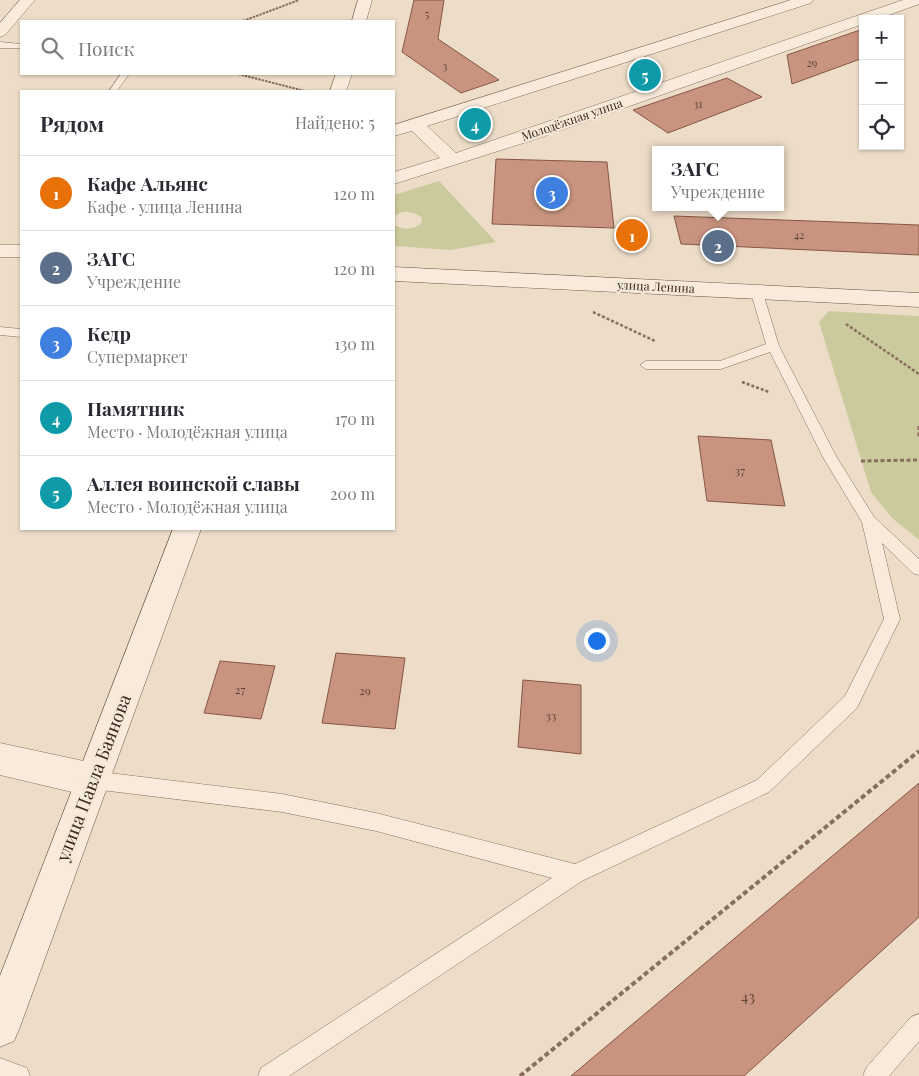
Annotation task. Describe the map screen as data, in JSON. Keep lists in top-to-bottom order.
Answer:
{
  "streets": {
    "street": ["Молодёжная улица", "улица Ленина", "улица Павла Баянова"]
  },
  "house_numbers": [
    "5",
    "29",
    "3",
    "31",
    "42",
    "37",
    "27",
    "29",
    "33",
    "43"
  ],
  "page": {
    "map_buttons": ["+", "−"],
    "search": "Поиск",
    "pins": [
      "5",
      "4",
      "3",
      "1",
      "2"
    ],
    "heading": ["Рядом", "Найдено: 5"],
    "popup": ["ЗАГС", "Учреждение"],
    "list": [
      {
        "mark": "1",
        "name": "Кафе Альянс",
        "note": "Кафе · улица Ленина",
        "value": "120 m"
      },
      {
        "mark": "2",
        "name": "ЗАГС",
        "note": "Учреждение",
        "value": "120 m"
      },
      {
        "mark": "3",
        "name": "Кедр",
        "note": "Супермаркет",
        "value": "130 m"
      },
      {
        "mark": "4",
        "name": "Памятник",
        "note": "Место · Молодёжная улица",
        "value": "170 m"
      },
      {
        "mark": "5",
        "name": "Аллея воинской славы",
        "note": "Место · Молодёжная улица",
        "value": "200 m"
      }
    ]
  }
}
